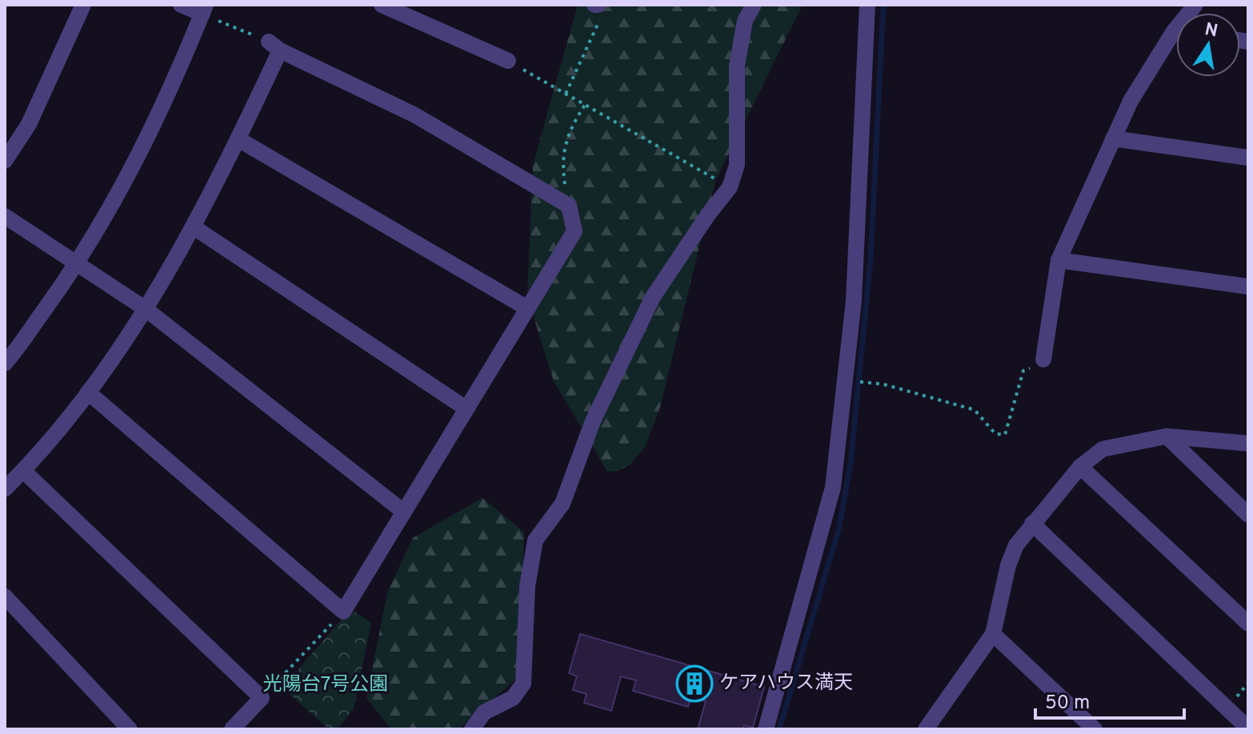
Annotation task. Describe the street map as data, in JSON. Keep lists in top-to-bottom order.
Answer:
{
  "parks": ["光陽台7号公園"],
  "places": {
    "building": ["ケアハウス満天"]
  },
  "scale_bar": "50 m",
  "north": "top"
}
